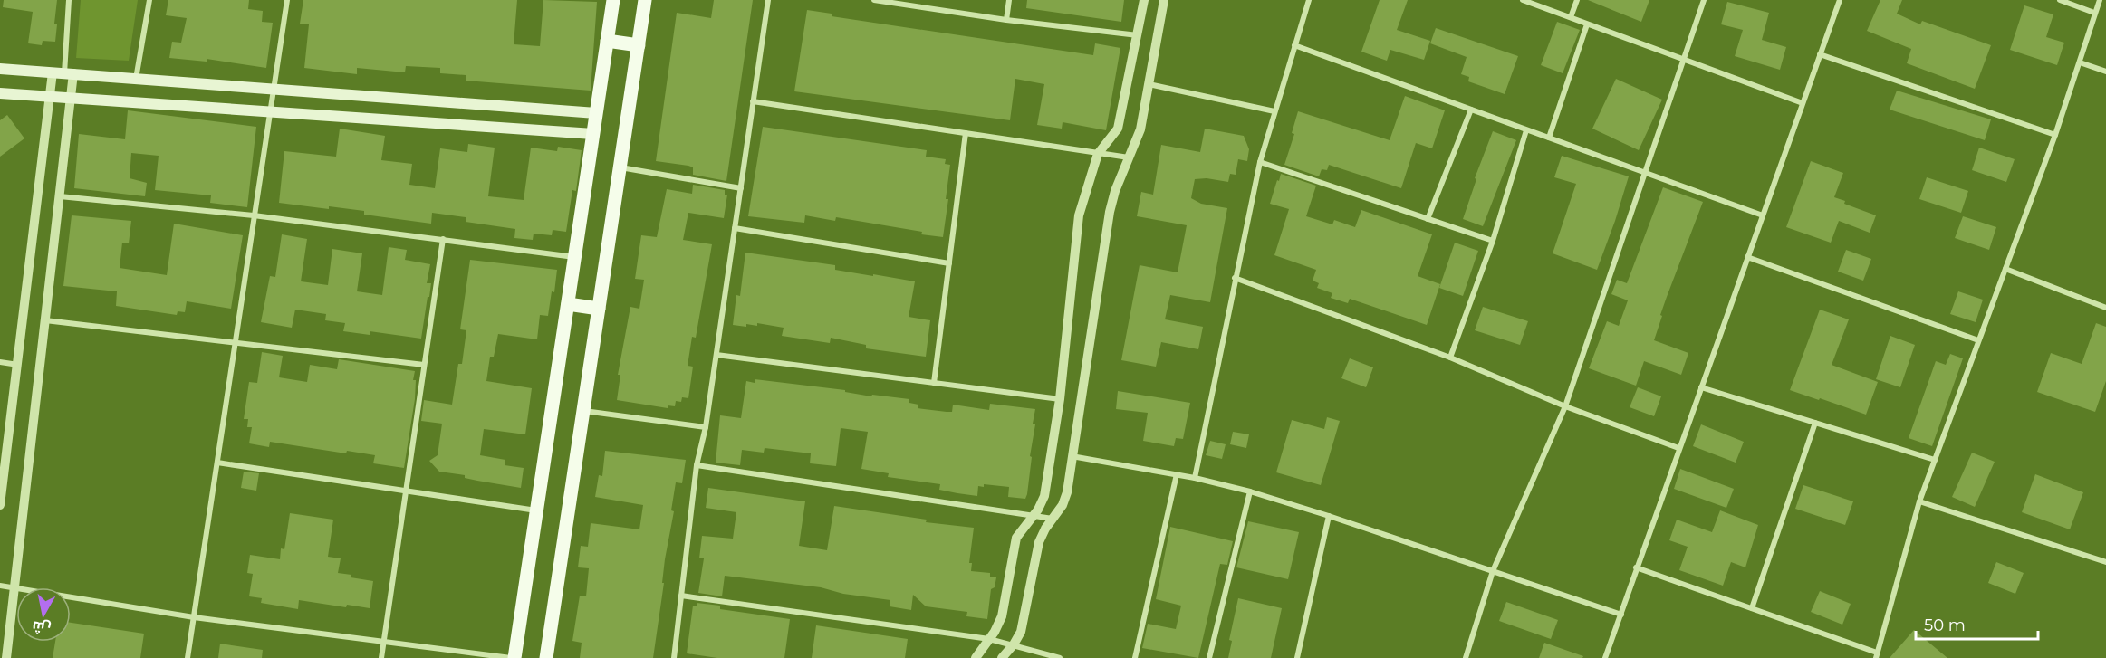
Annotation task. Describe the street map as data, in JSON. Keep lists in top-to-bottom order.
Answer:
{
  "scale_bar": "50 m",
  "north": "bottom"
}
